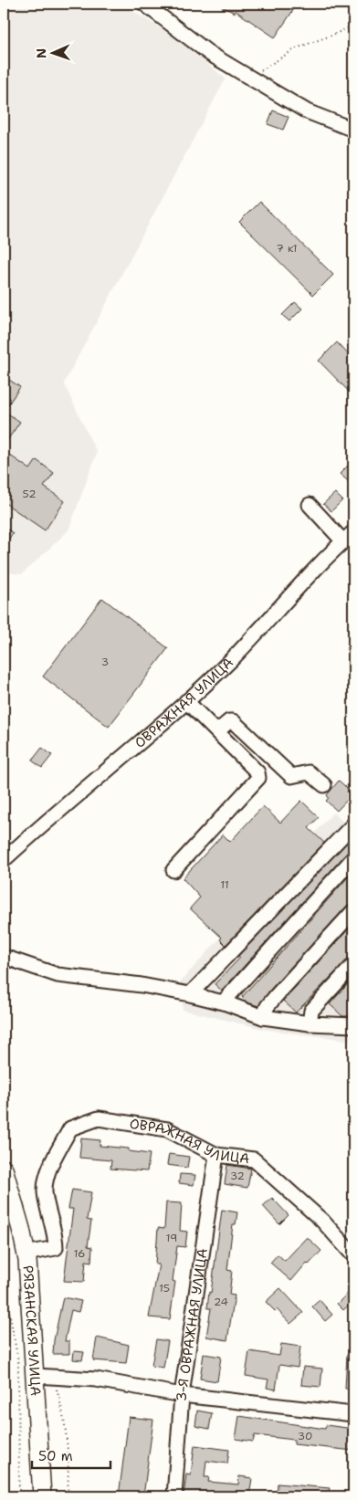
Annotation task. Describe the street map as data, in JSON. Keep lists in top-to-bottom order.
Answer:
{
  "streets": {
    "main road": ["РЯЗАНСКАЯ УЛИЦА"],
    "street": ["ОВРАЖНАЯ УЛИЦА", "3-Я ОВРАЖНАЯ УЛИЦА"]
  },
  "crossings": [
    ["ОВРАЖНАЯ УЛИЦА", "3-Я ОВРАЖНАЯ УЛИЦА"],
    ["ОВРАЖНАЯ УЛИЦА", "РЯЗАНСКАЯ УЛИЦА"]
  ],
  "house_numbers": [
    "7 к1",
    "52",
    "3",
    "11",
    "32",
    "19",
    "16",
    "15",
    "24",
    "30"
  ],
  "scale_bar": "50 m",
  "north": "left"
}
